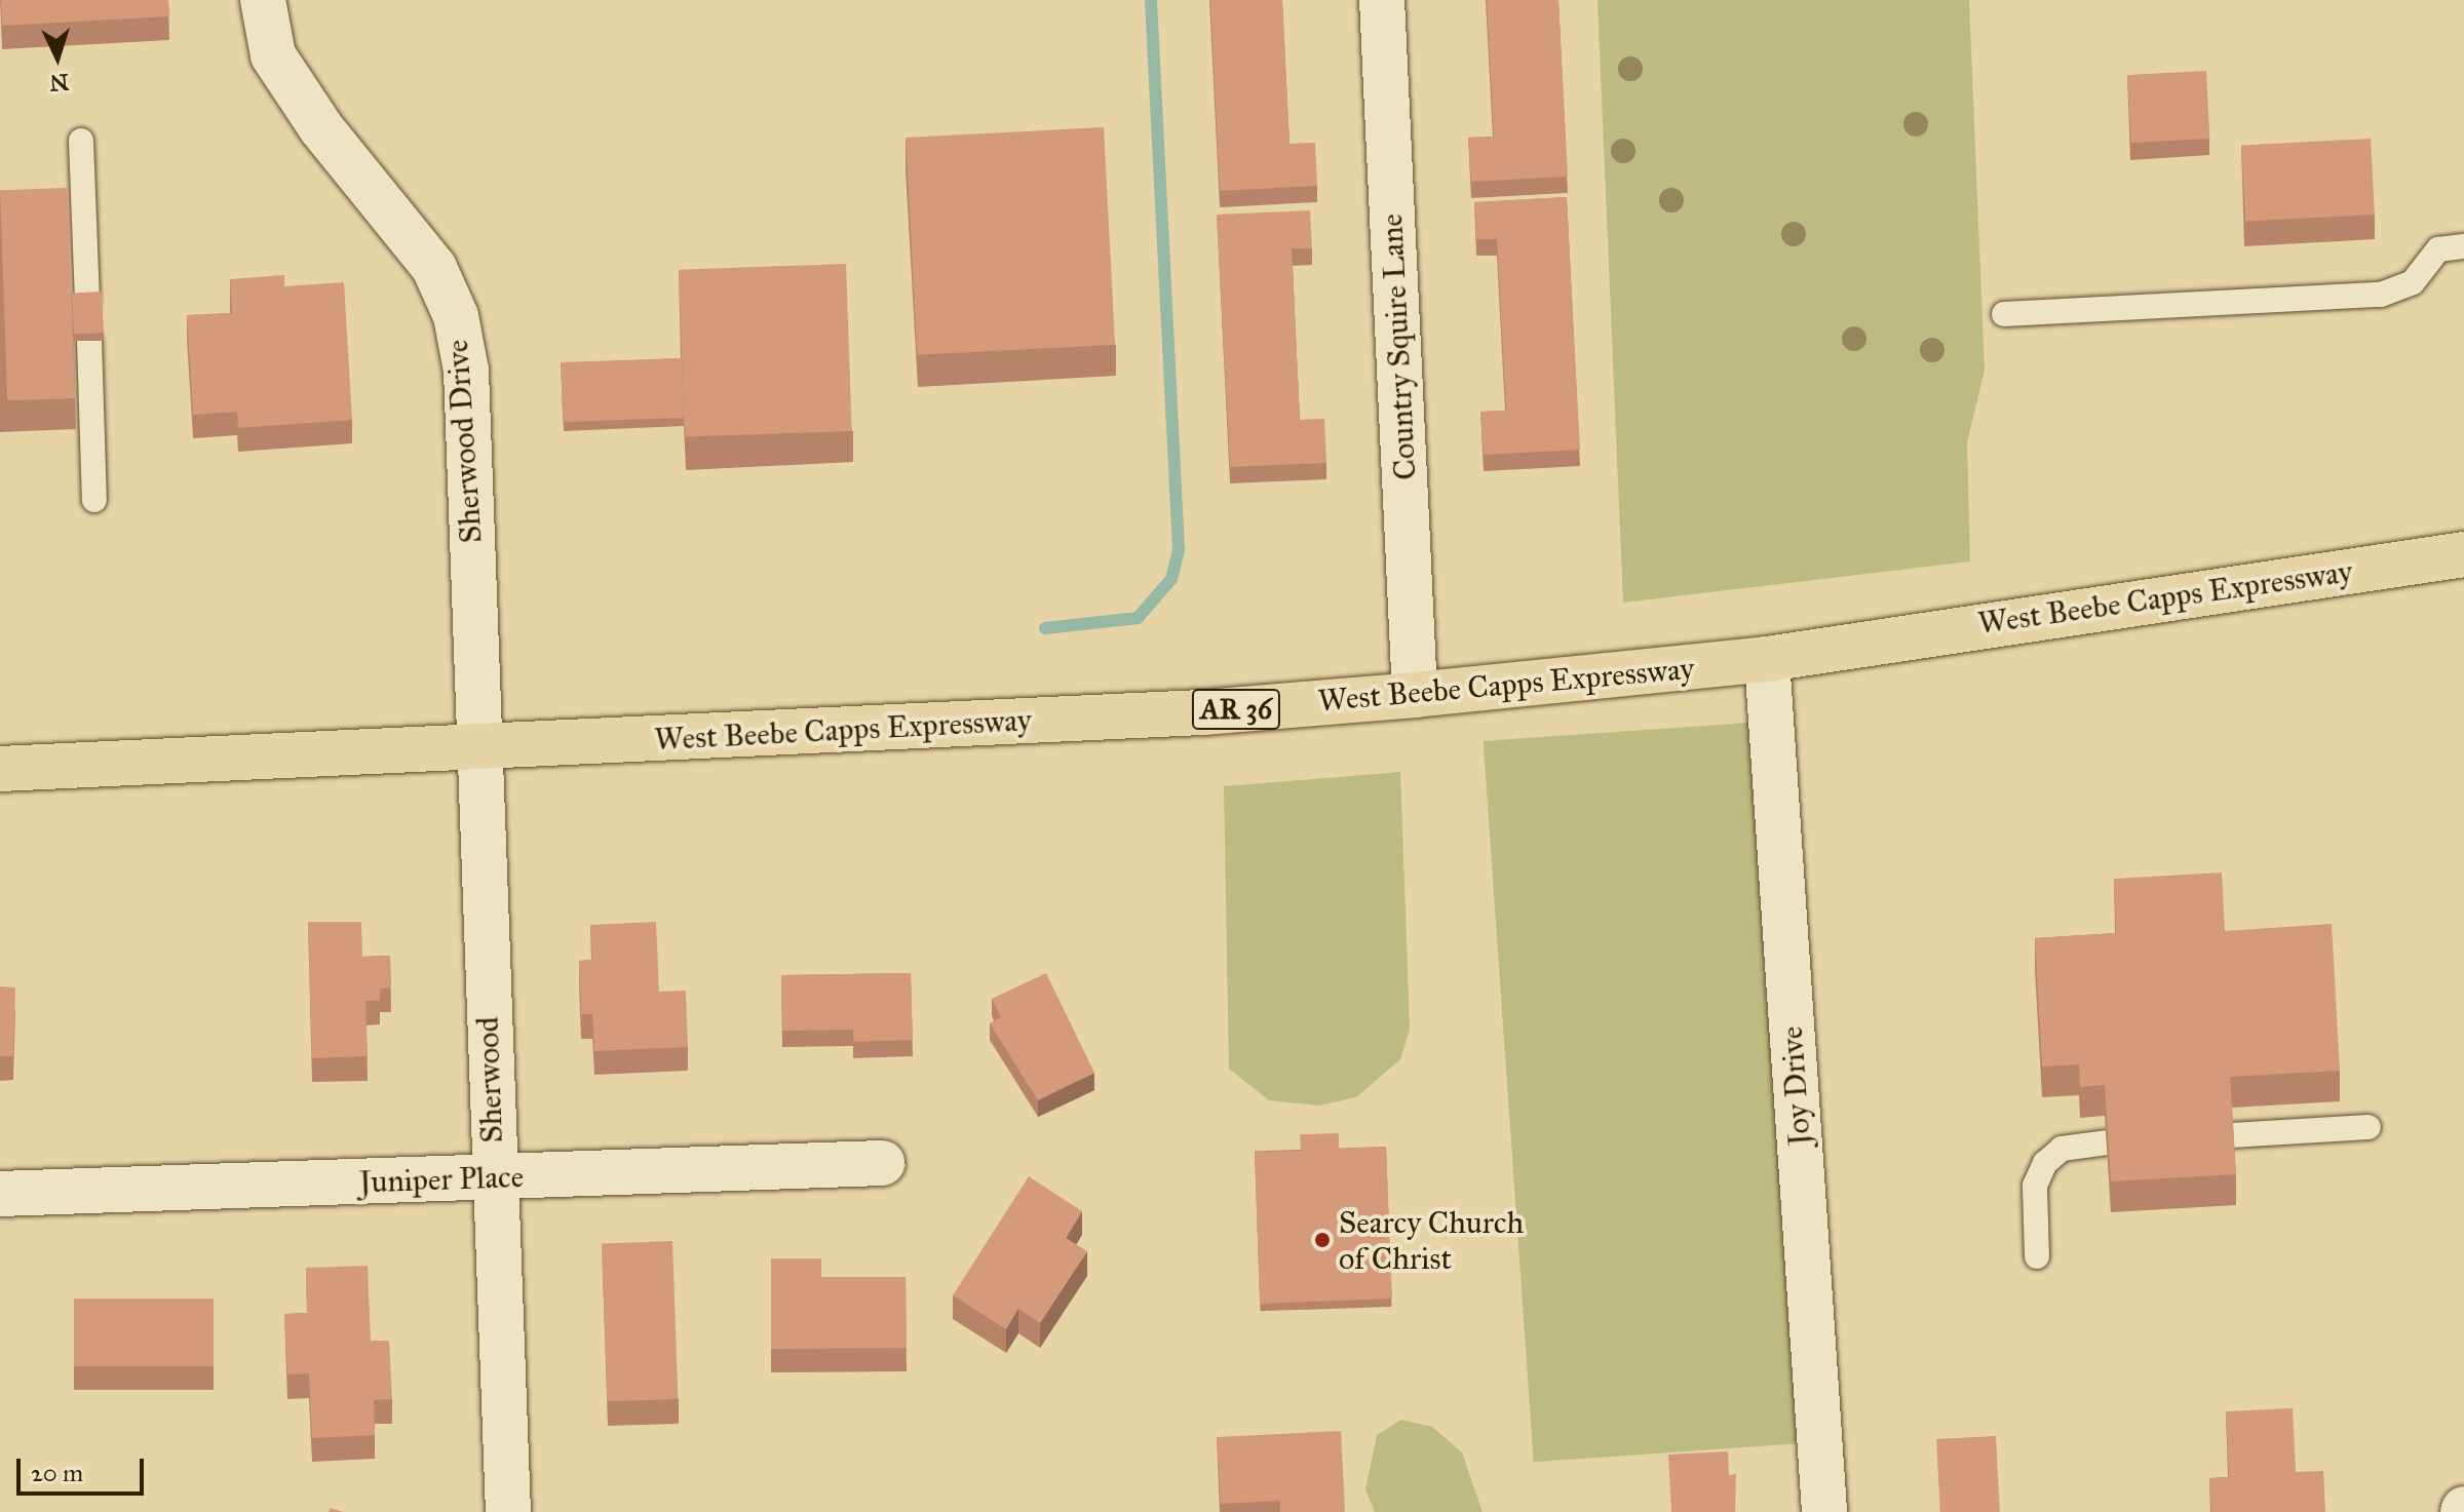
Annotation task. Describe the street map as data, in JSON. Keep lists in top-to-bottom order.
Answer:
{
  "streets": {
    "main road": ["West Beebe Capps Expressway", "AR 36"],
    "street": [
      "Country Squire Lane",
      "Sherwood Drive",
      "Sherwood",
      "Joy Drive",
      "Juniper Place"
    ]
  },
  "crossings": [
    ["Country Squire Lane", "West Beebe Capps Expressway"],
    ["Sherwood Drive", "West Beebe Capps Expressway"],
    ["Sherwood Drive", "Sherwood"],
    ["West Beebe Capps Expressway", "Sherwood"],
    ["West Beebe Capps Expressway", "Joy Drive"],
    ["Sherwood", "Juniper Place"]
  ],
  "places": ["Searcy Church of Christ"],
  "scale_bar": "20 m",
  "north": "bottom"
}
